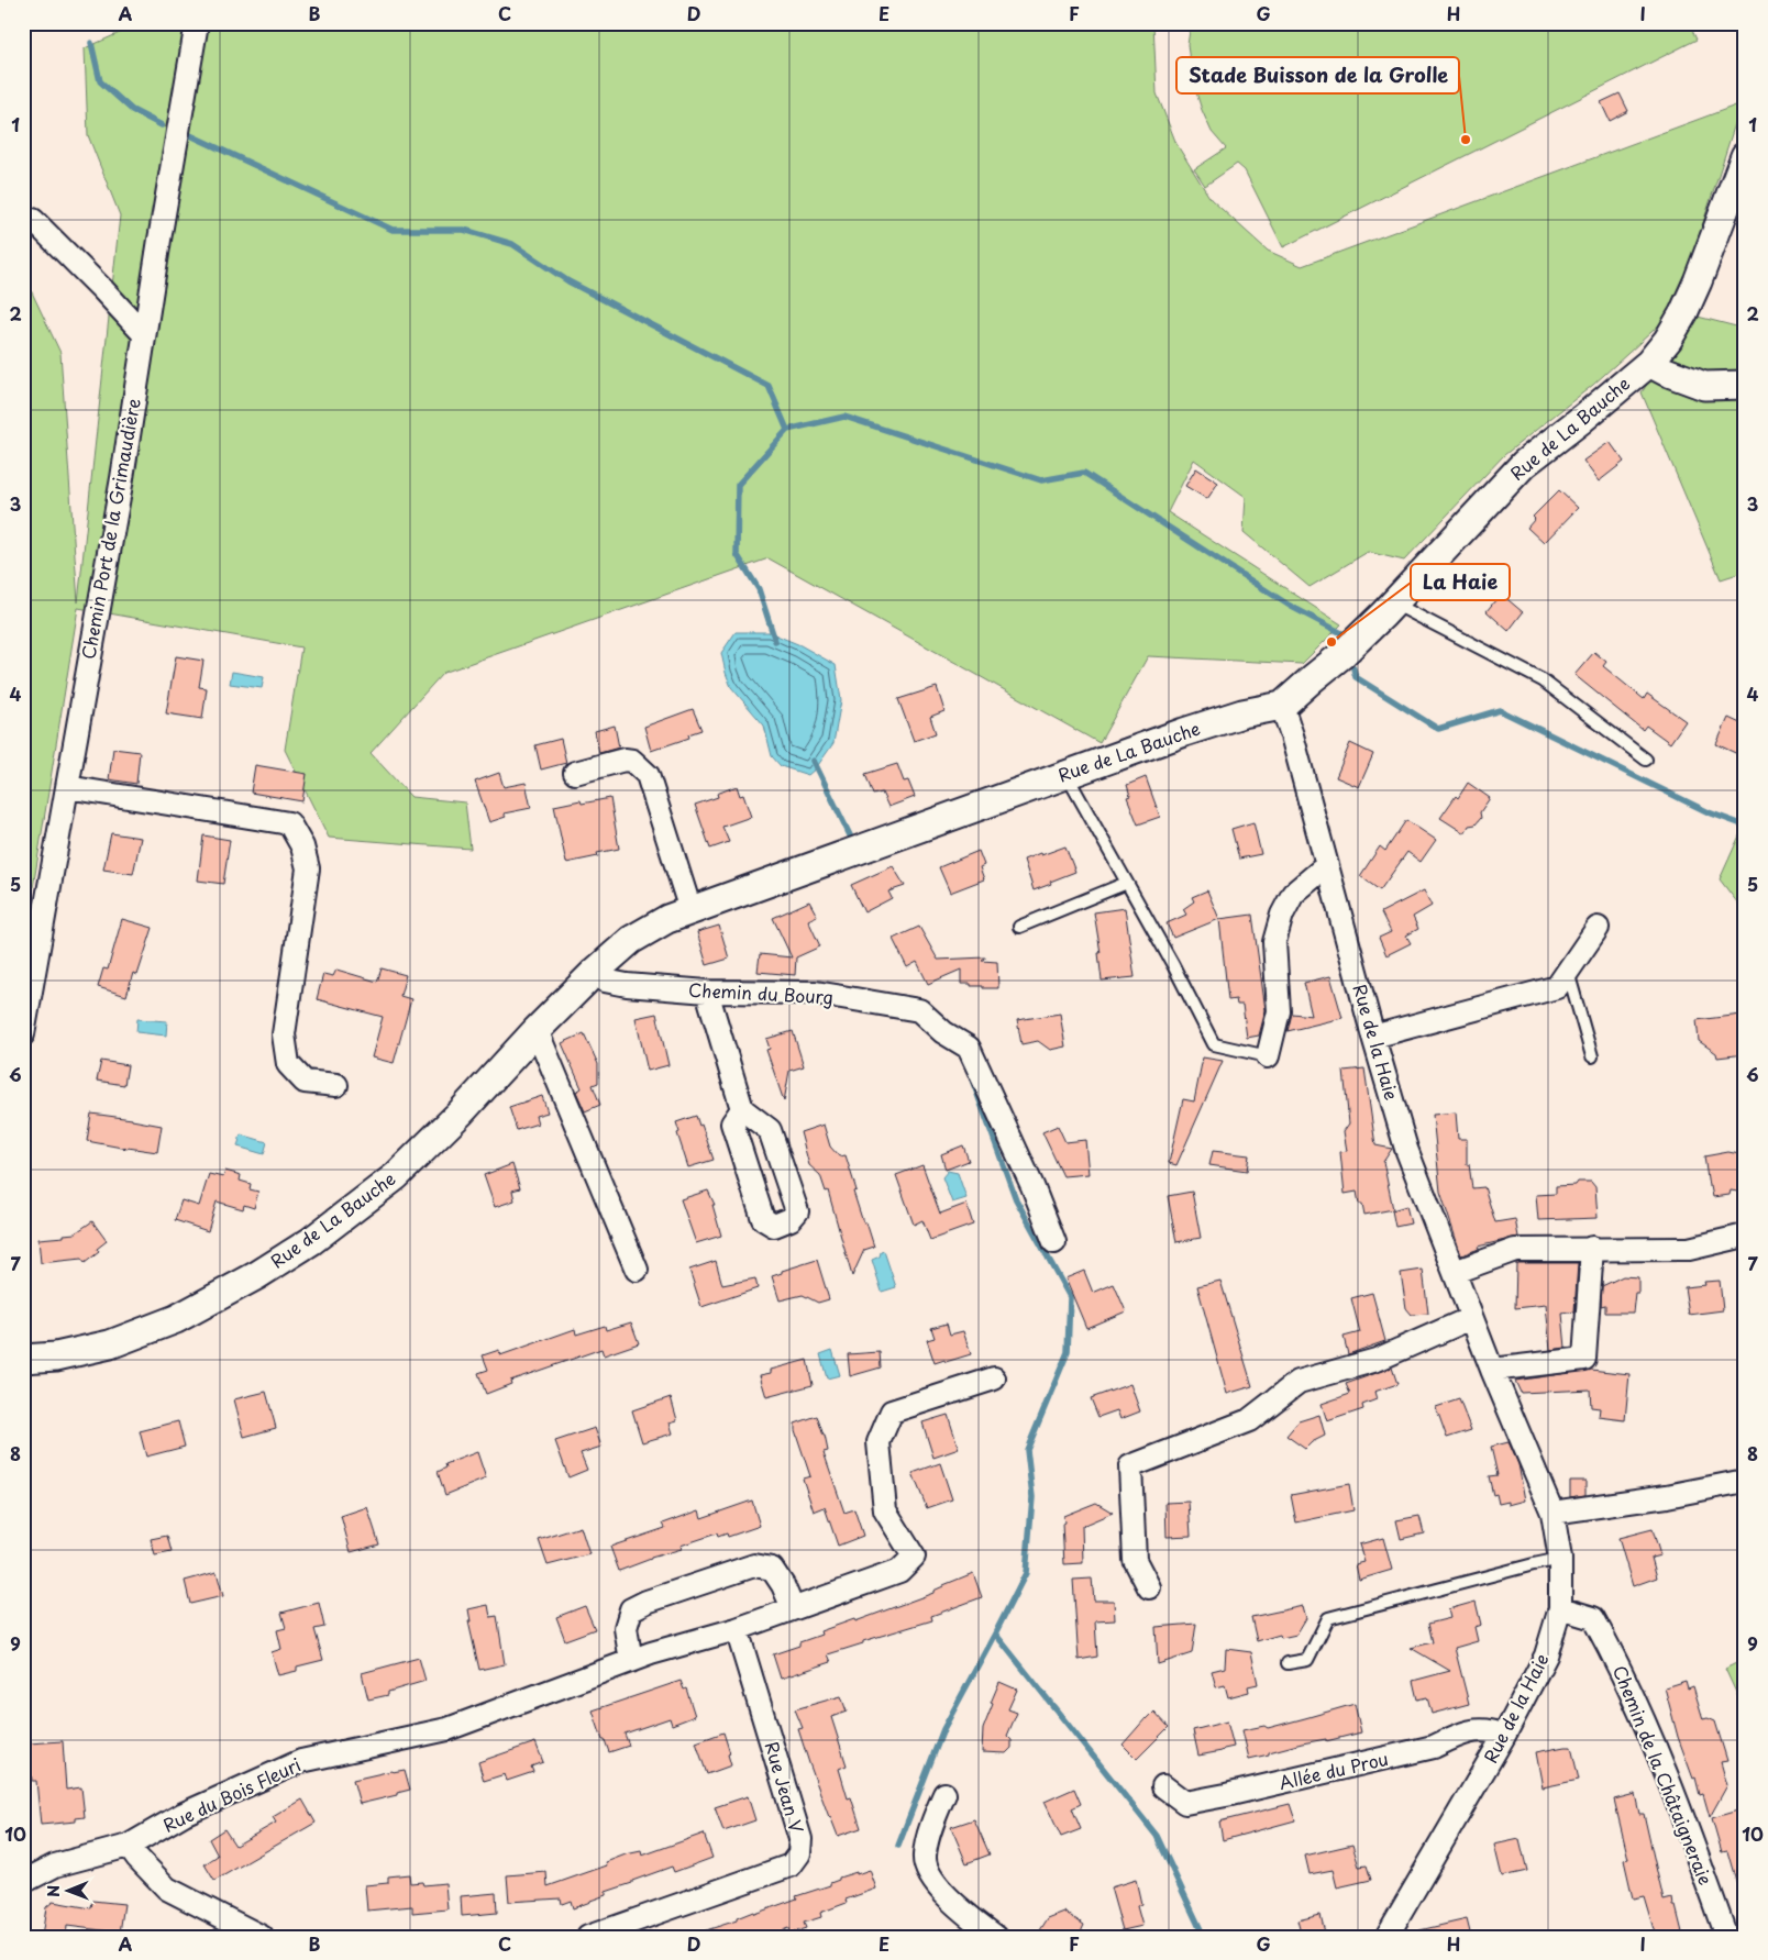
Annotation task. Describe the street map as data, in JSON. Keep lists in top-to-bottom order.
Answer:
{
  "streets": {
    "street": [
      "Rue de La Bauche",
      "Chemin Port de la Grimaudière",
      "Chemin du Bourg",
      "Rue de la Haie",
      "Allée du Prou",
      "Chemin de la Châtaigneraie",
      "Rue Jean V",
      "Rue du Bois Fleuri"
    ]
  },
  "crossings": [
    ["Rue de La Bauche", "Chemin du Bourg"],
    ["Rue de La Bauche", "Rue de la Haie"],
    ["Rue de la Haie", "Allée du Prou"],
    ["Rue de la Haie", "Chemin de la Châtaigneraie"],
    ["Rue Jean V", "Rue du Bois Fleuri"]
  ],
  "places": ["Stade Buisson de la Grolle", "La Haie"],
  "north": "left",
  "grid": {
    "columns": [
      "A",
      "B",
      "C",
      "D",
      "E",
      "F",
      "G",
      "H",
      "I"
    ],
    "rows": [
      "1",
      "2",
      "3",
      "4",
      "5",
      "6",
      "7",
      "8",
      "9",
      "10"
    ]
  }
}
